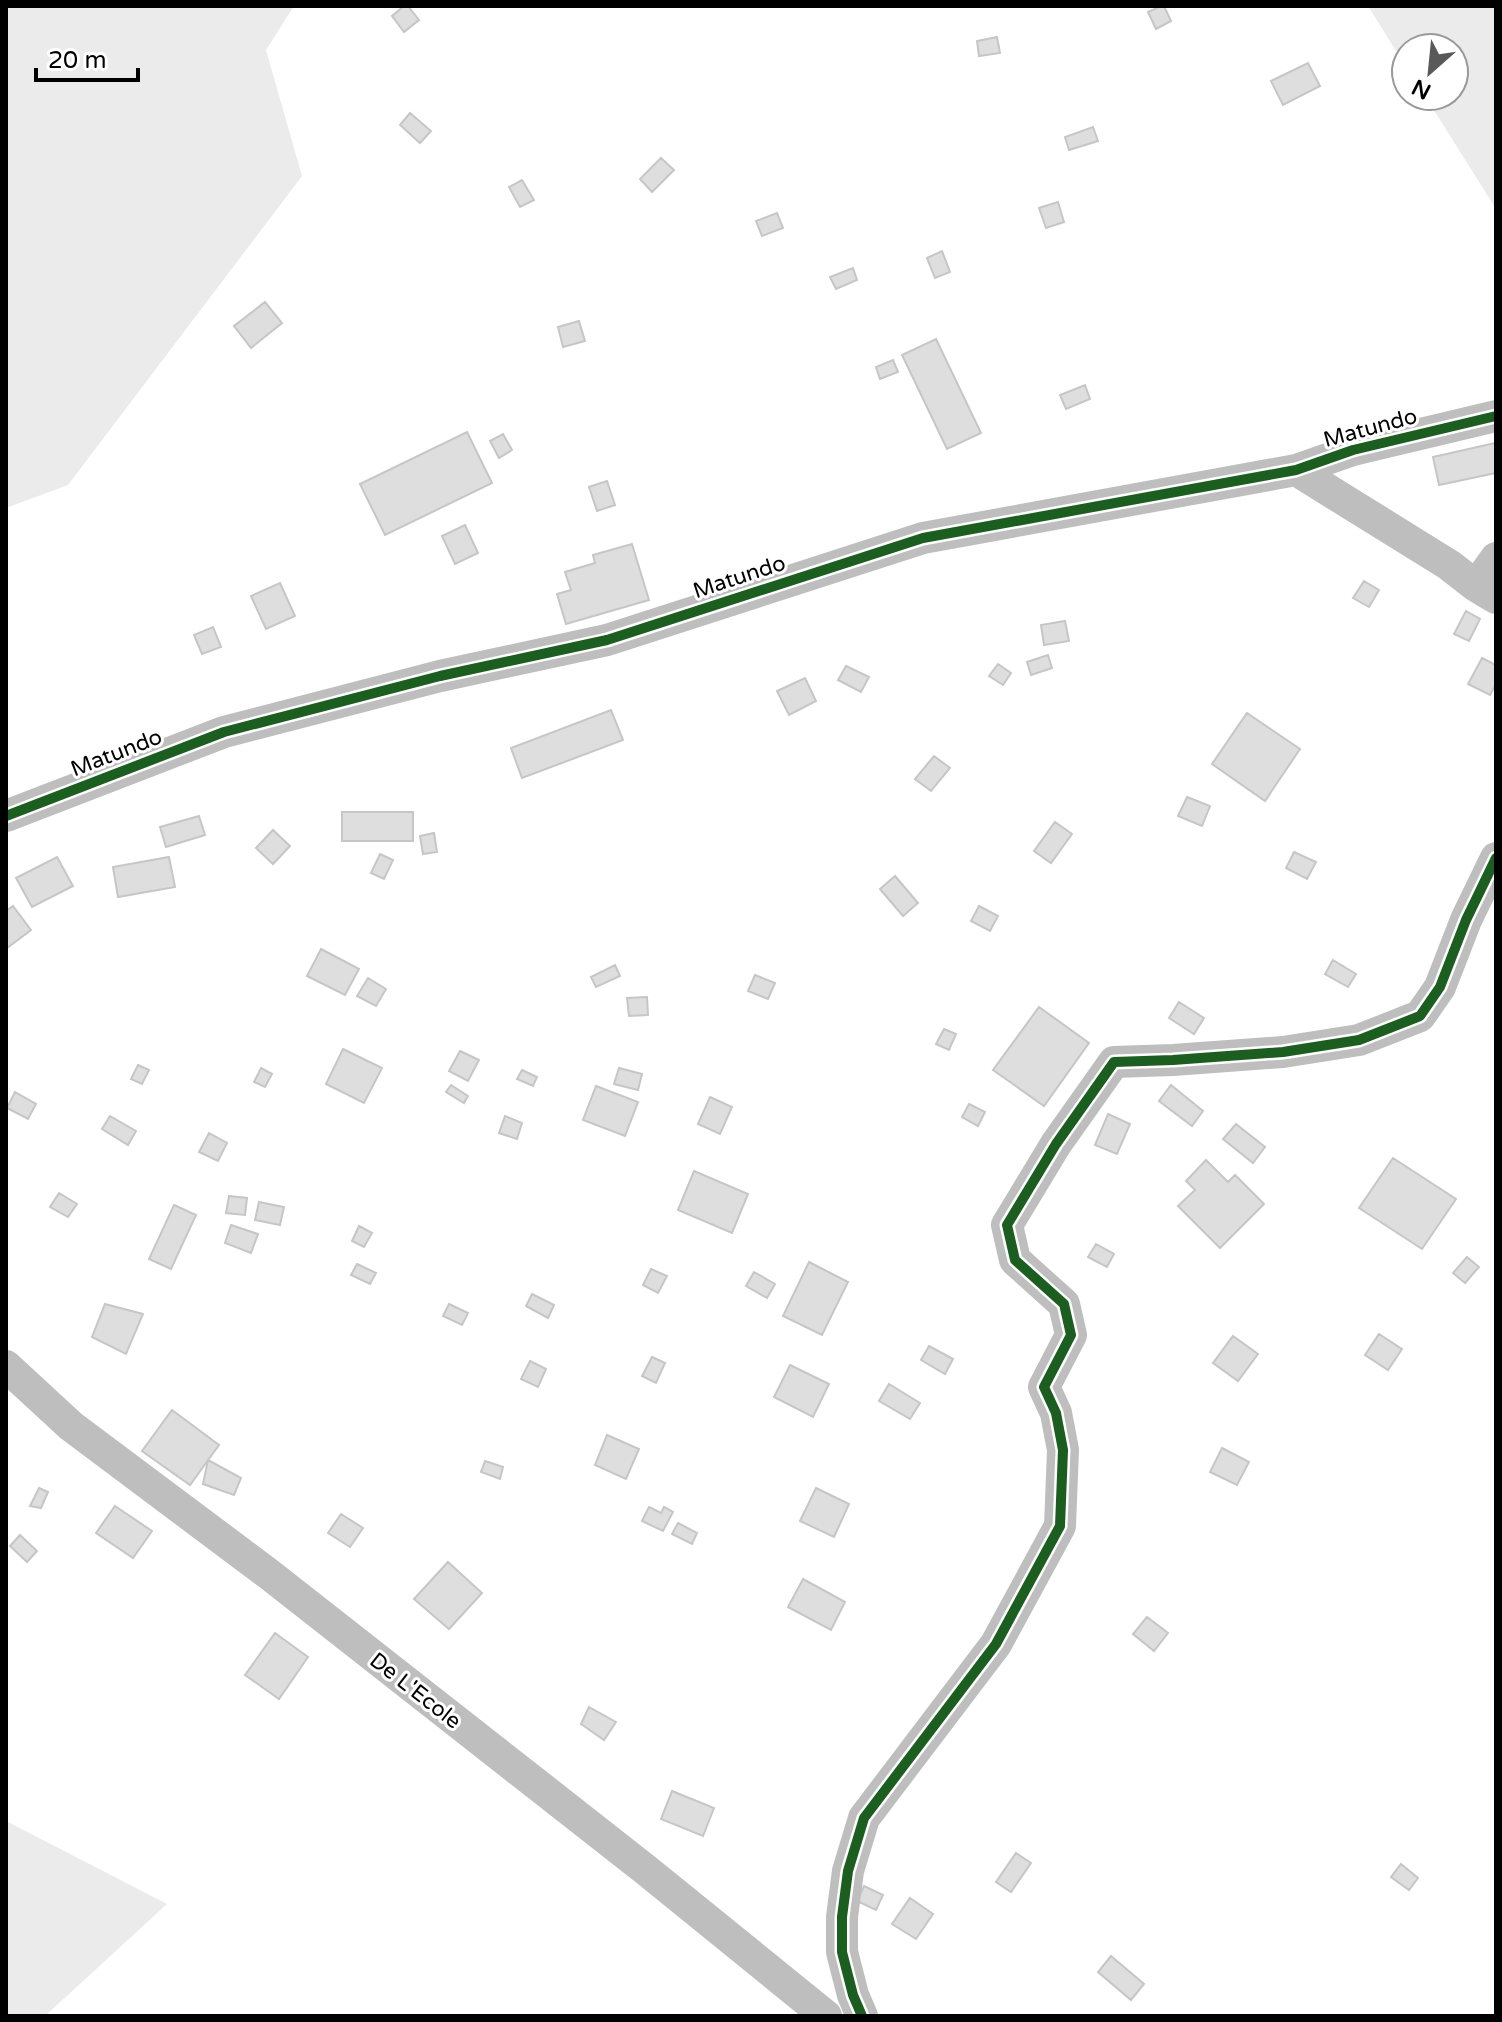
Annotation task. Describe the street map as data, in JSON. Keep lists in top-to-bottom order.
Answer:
{
  "streets": {
    "street": ["Matundo", "De L'Ecole"]
  },
  "scale_bar": "20 m",
  "north": "bottom left"
}
